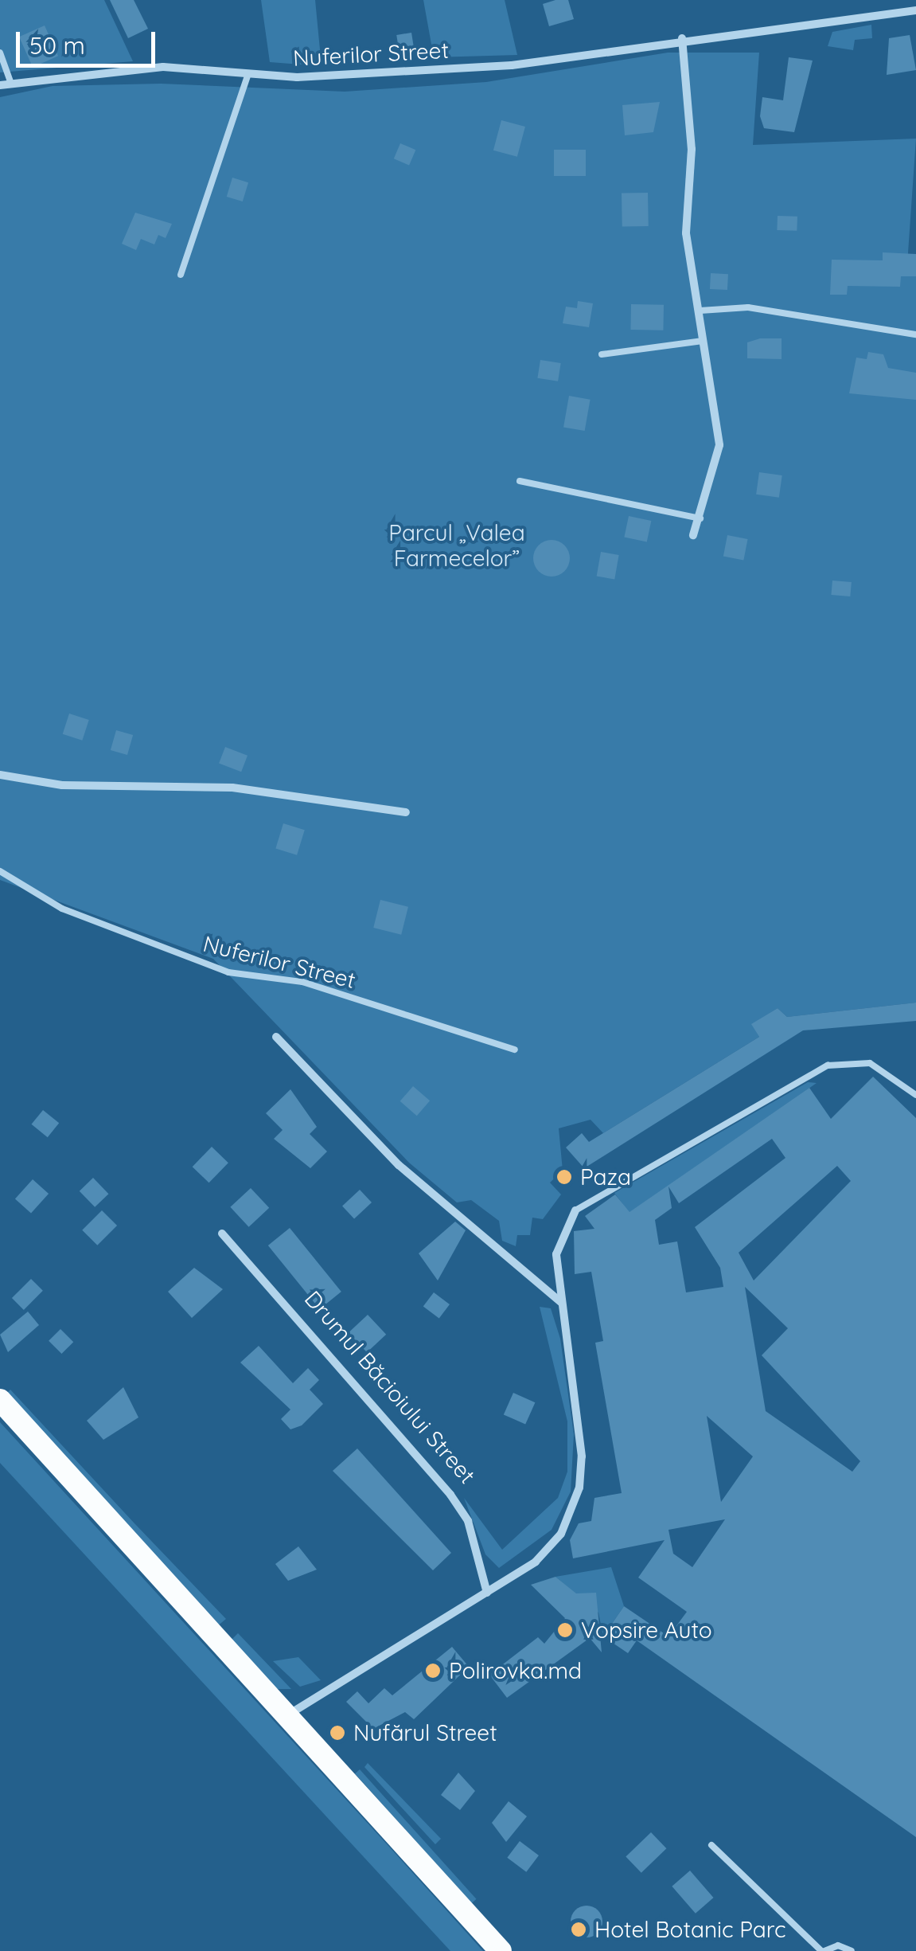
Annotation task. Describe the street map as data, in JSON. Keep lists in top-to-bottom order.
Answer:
{
  "streets": {
    "street": ["Nuferilor Street", "Drumul Băcioiului Street"]
  },
  "parks": ["Parcul „Valea Farmecelor”"],
  "places": [
    "Paza",
    "Vopsire Auto",
    "Polirovka.md",
    "Nufărul Street",
    "Hotel Botanic Parc"
  ],
  "scale_bar": "50 m"
}
